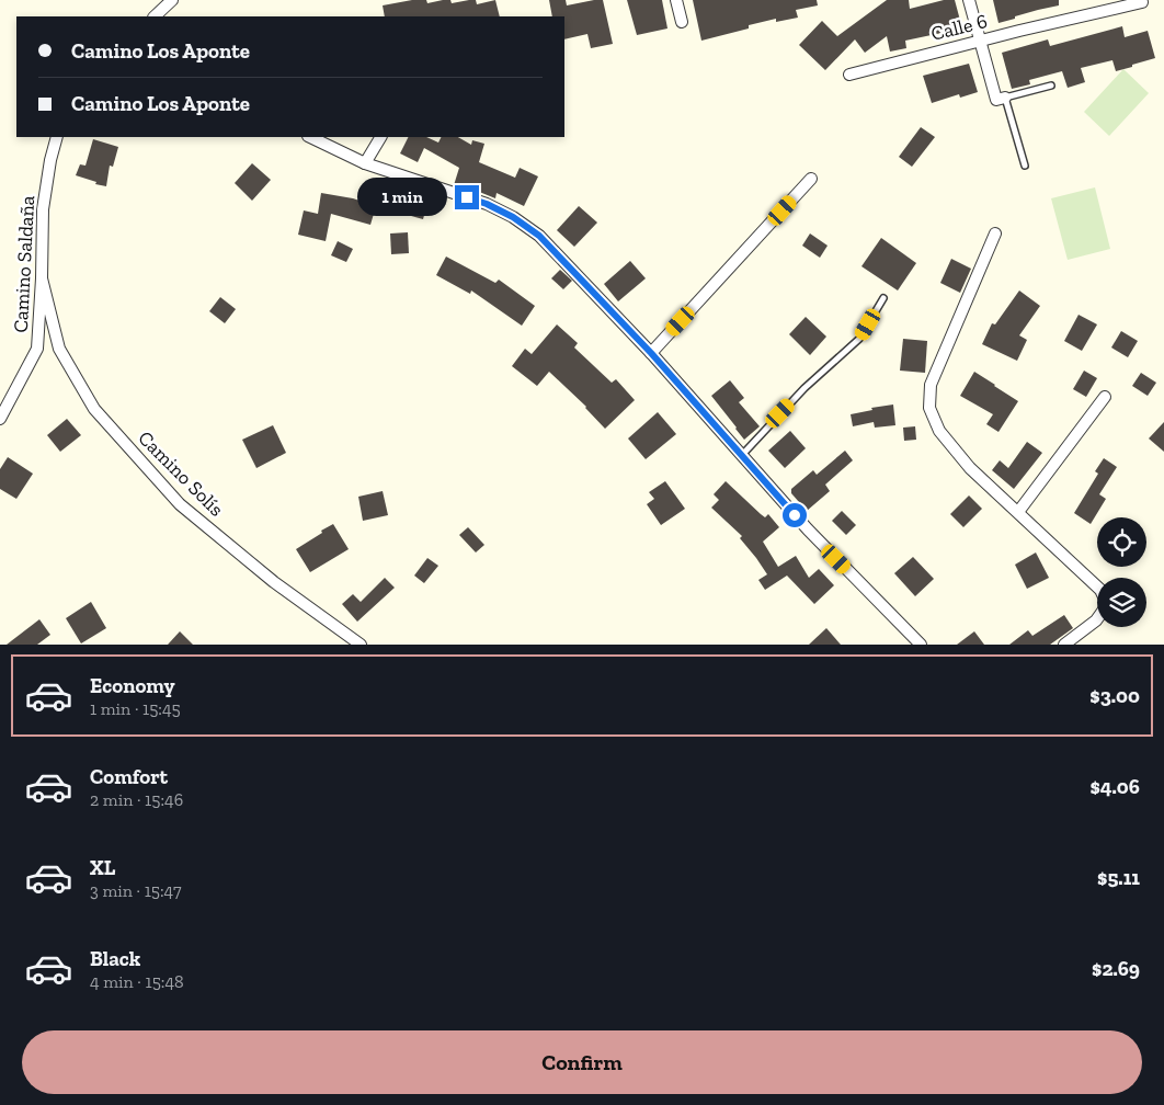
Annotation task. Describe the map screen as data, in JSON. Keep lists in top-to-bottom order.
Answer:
{
  "streets": {
    "street": ["Calle 6", "Camino Saldaña", "Camino Solís"]
  },
  "crossings": [
    ["Camino Saldaña", "Camino Solís"]
  ],
  "page": {
    "banner": ["Camino Los Aponte", "Camino Los Aponte"],
    "bubble": "1 min",
    "list": [
      {
        "name": "Economy",
        "note": "1 min · 15:45",
        "value": "$3.00"
      },
      {
        "name": "Comfort",
        "note": "2 min · 15:46",
        "value": "$4.06"
      },
      {
        "name": "XL",
        "note": "3 min · 15:47",
        "value": "$5.11"
      },
      {
        "name": "Black",
        "note": "4 min · 15:48",
        "value": "$2.69"
      }
    ],
    "buttons": "Confirm"
  }
}
